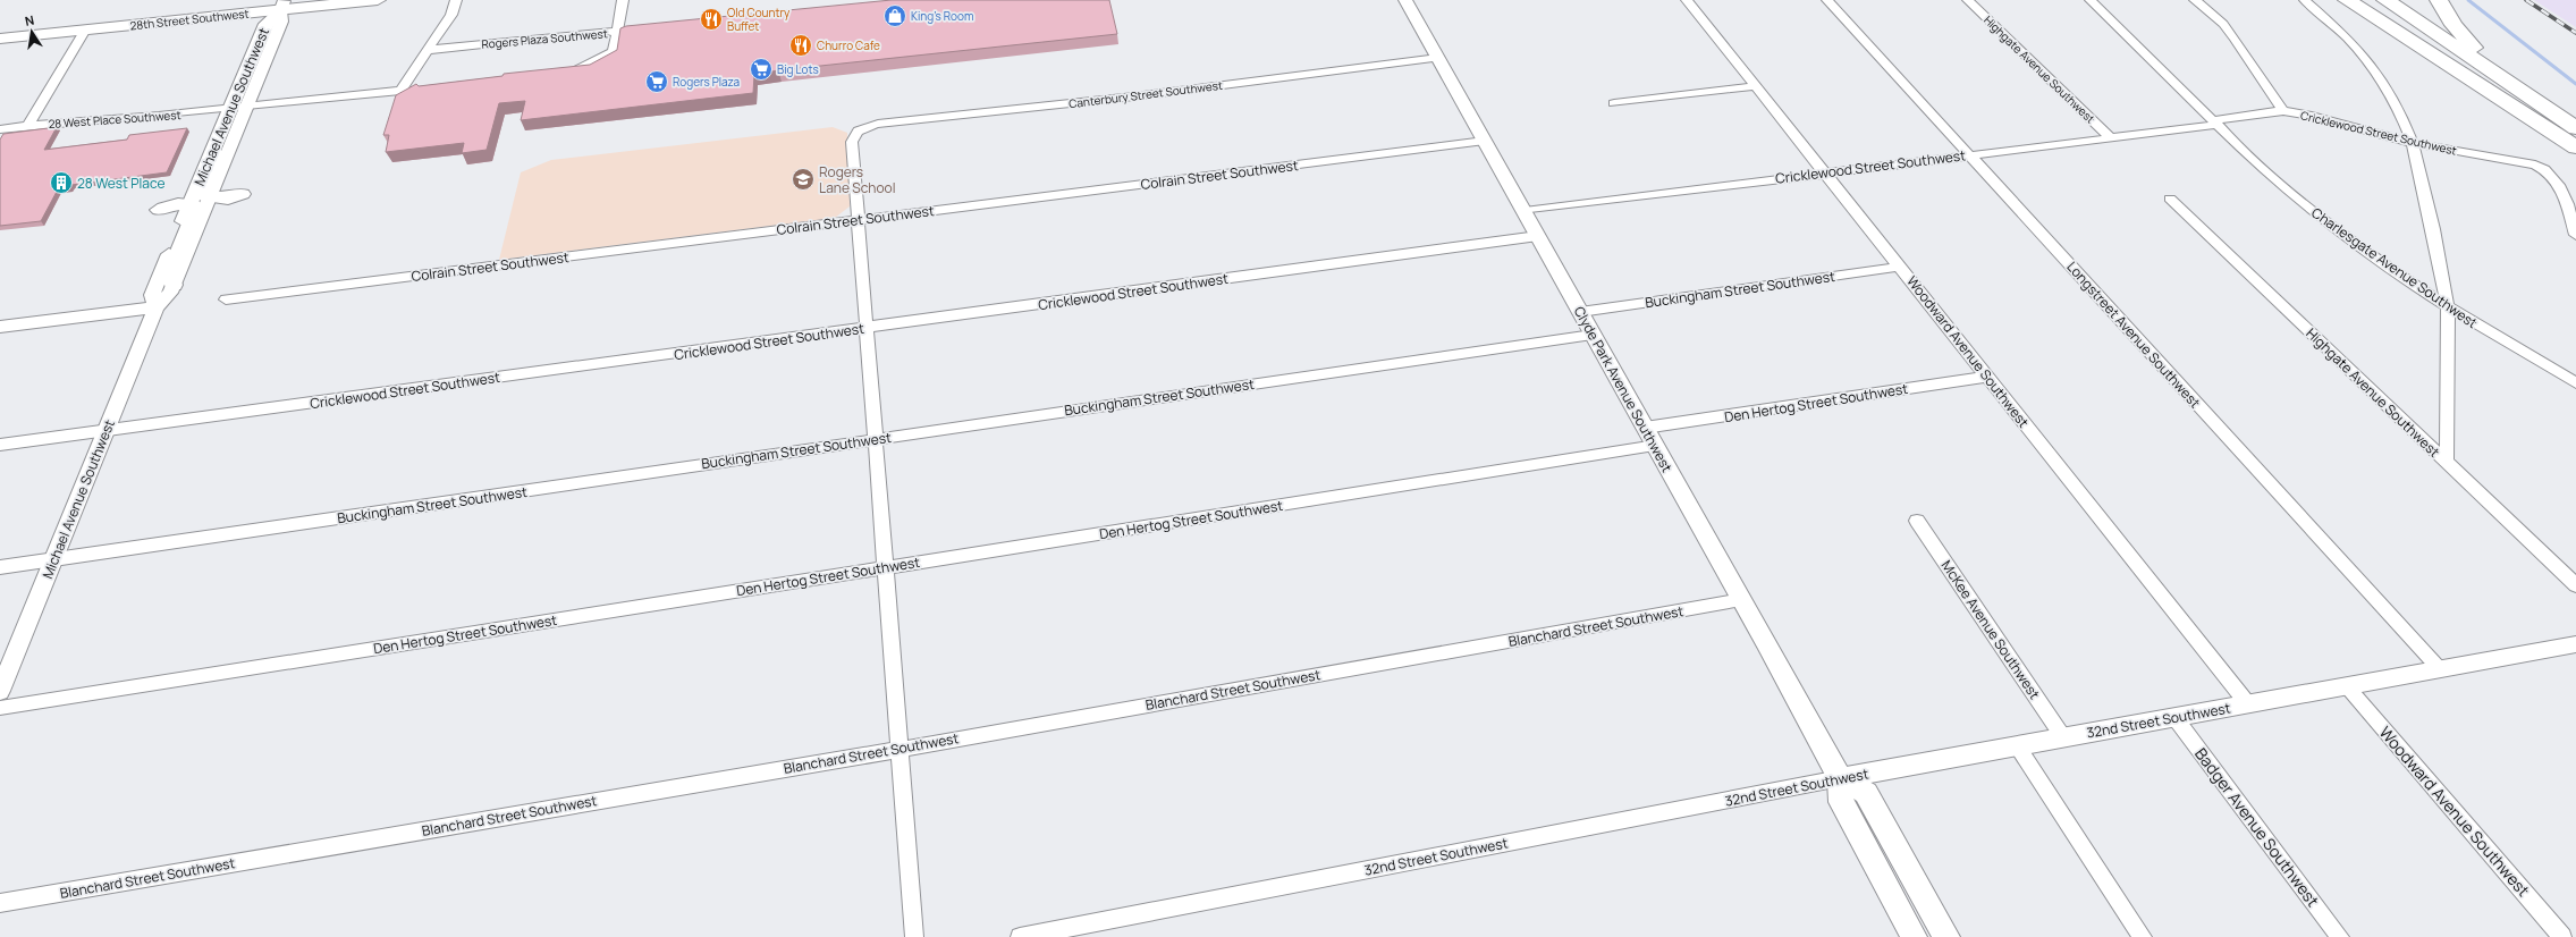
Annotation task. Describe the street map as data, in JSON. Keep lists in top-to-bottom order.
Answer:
{
  "streets": {
    "main road": ["28th Street Southwest", "Clyde Park Avenue Southwest"],
    "street": [
      "Rogers Plaza Southwest",
      "Highgate Avenue Southwest",
      "Canterbury Street Southwest",
      "Michael Avenue Southwest",
      "28 West Place Southwest",
      "Cricklewood Street Southwest",
      "Colrain Street Southwest",
      "Charlesgate Avenue Southwest",
      "Buckingham Street Southwest",
      "Longstreet Avenue Southwest",
      "Woodward Avenue Southwest",
      "Den Hertog Street Southwest",
      "Blanchard Street Southwest",
      "McKee Avenue Southwest",
      "32nd Street Southwest",
      "Badger Avenue Southwest"
    ]
  },
  "crossings": [
    ["28th Street Southwest", "Michael Avenue Southwest"],
    ["Highgate Avenue Southwest", "Cricklewood Street Southwest"],
    ["Canterbury Street Southwest", "Colrain Street Southwest"],
    ["Canterbury Street Southwest", "Clyde Park Avenue Southwest"],
    ["Michael Avenue Southwest", "28 West Place Southwest"],
    ["Michael Avenue Southwest", "Cricklewood Street Southwest"],
    ["Michael Avenue Southwest", "Buckingham Street Southwest"],
    ["Cricklewood Street Southwest", "Charlesgate Avenue Southwest"],
    ["Cricklewood Street Southwest", "Longstreet Avenue Southwest"],
    ["Cricklewood Street Southwest", "Woodward Avenue Southwest"],
    ["Cricklewood Street Southwest", "Clyde Park Avenue Southwest"],
    ["Colrain Street Southwest", "Clyde Park Avenue Southwest"],
    ["Buckingham Street Southwest", "Woodward Avenue Southwest"],
    ["Buckingham Street Southwest", "Clyde Park Avenue Southwest"],
    ["Longstreet Avenue Southwest", "32nd Street Southwest"],
    ["Woodward Avenue Southwest", "Den Hertog Street Southwest"],
    ["Woodward Avenue Southwest", "32nd Street Southwest"],
    ["Clyde Park Avenue Southwest", "Den Hertog Street Southwest"],
    ["Clyde Park Avenue Southwest", "Blanchard Street Southwest"],
    ["Clyde Park Avenue Southwest", "32nd Street Southwest"],
    ["McKee Avenue Southwest", "32nd Street Southwest"],
    ["32nd Street Southwest", "Badger Avenue Southwest"]
  ],
  "places": {
    "shop": ["King's Room"],
    "restaurant": ["Old Country Buffet", "Churro Cafe"],
    "supermarket": ["Big Lots", "Rogers Plaza"],
    "school or university": ["Rogers Lane School"],
    "building": ["28 West Place"]
  },
  "north": "top"
}
